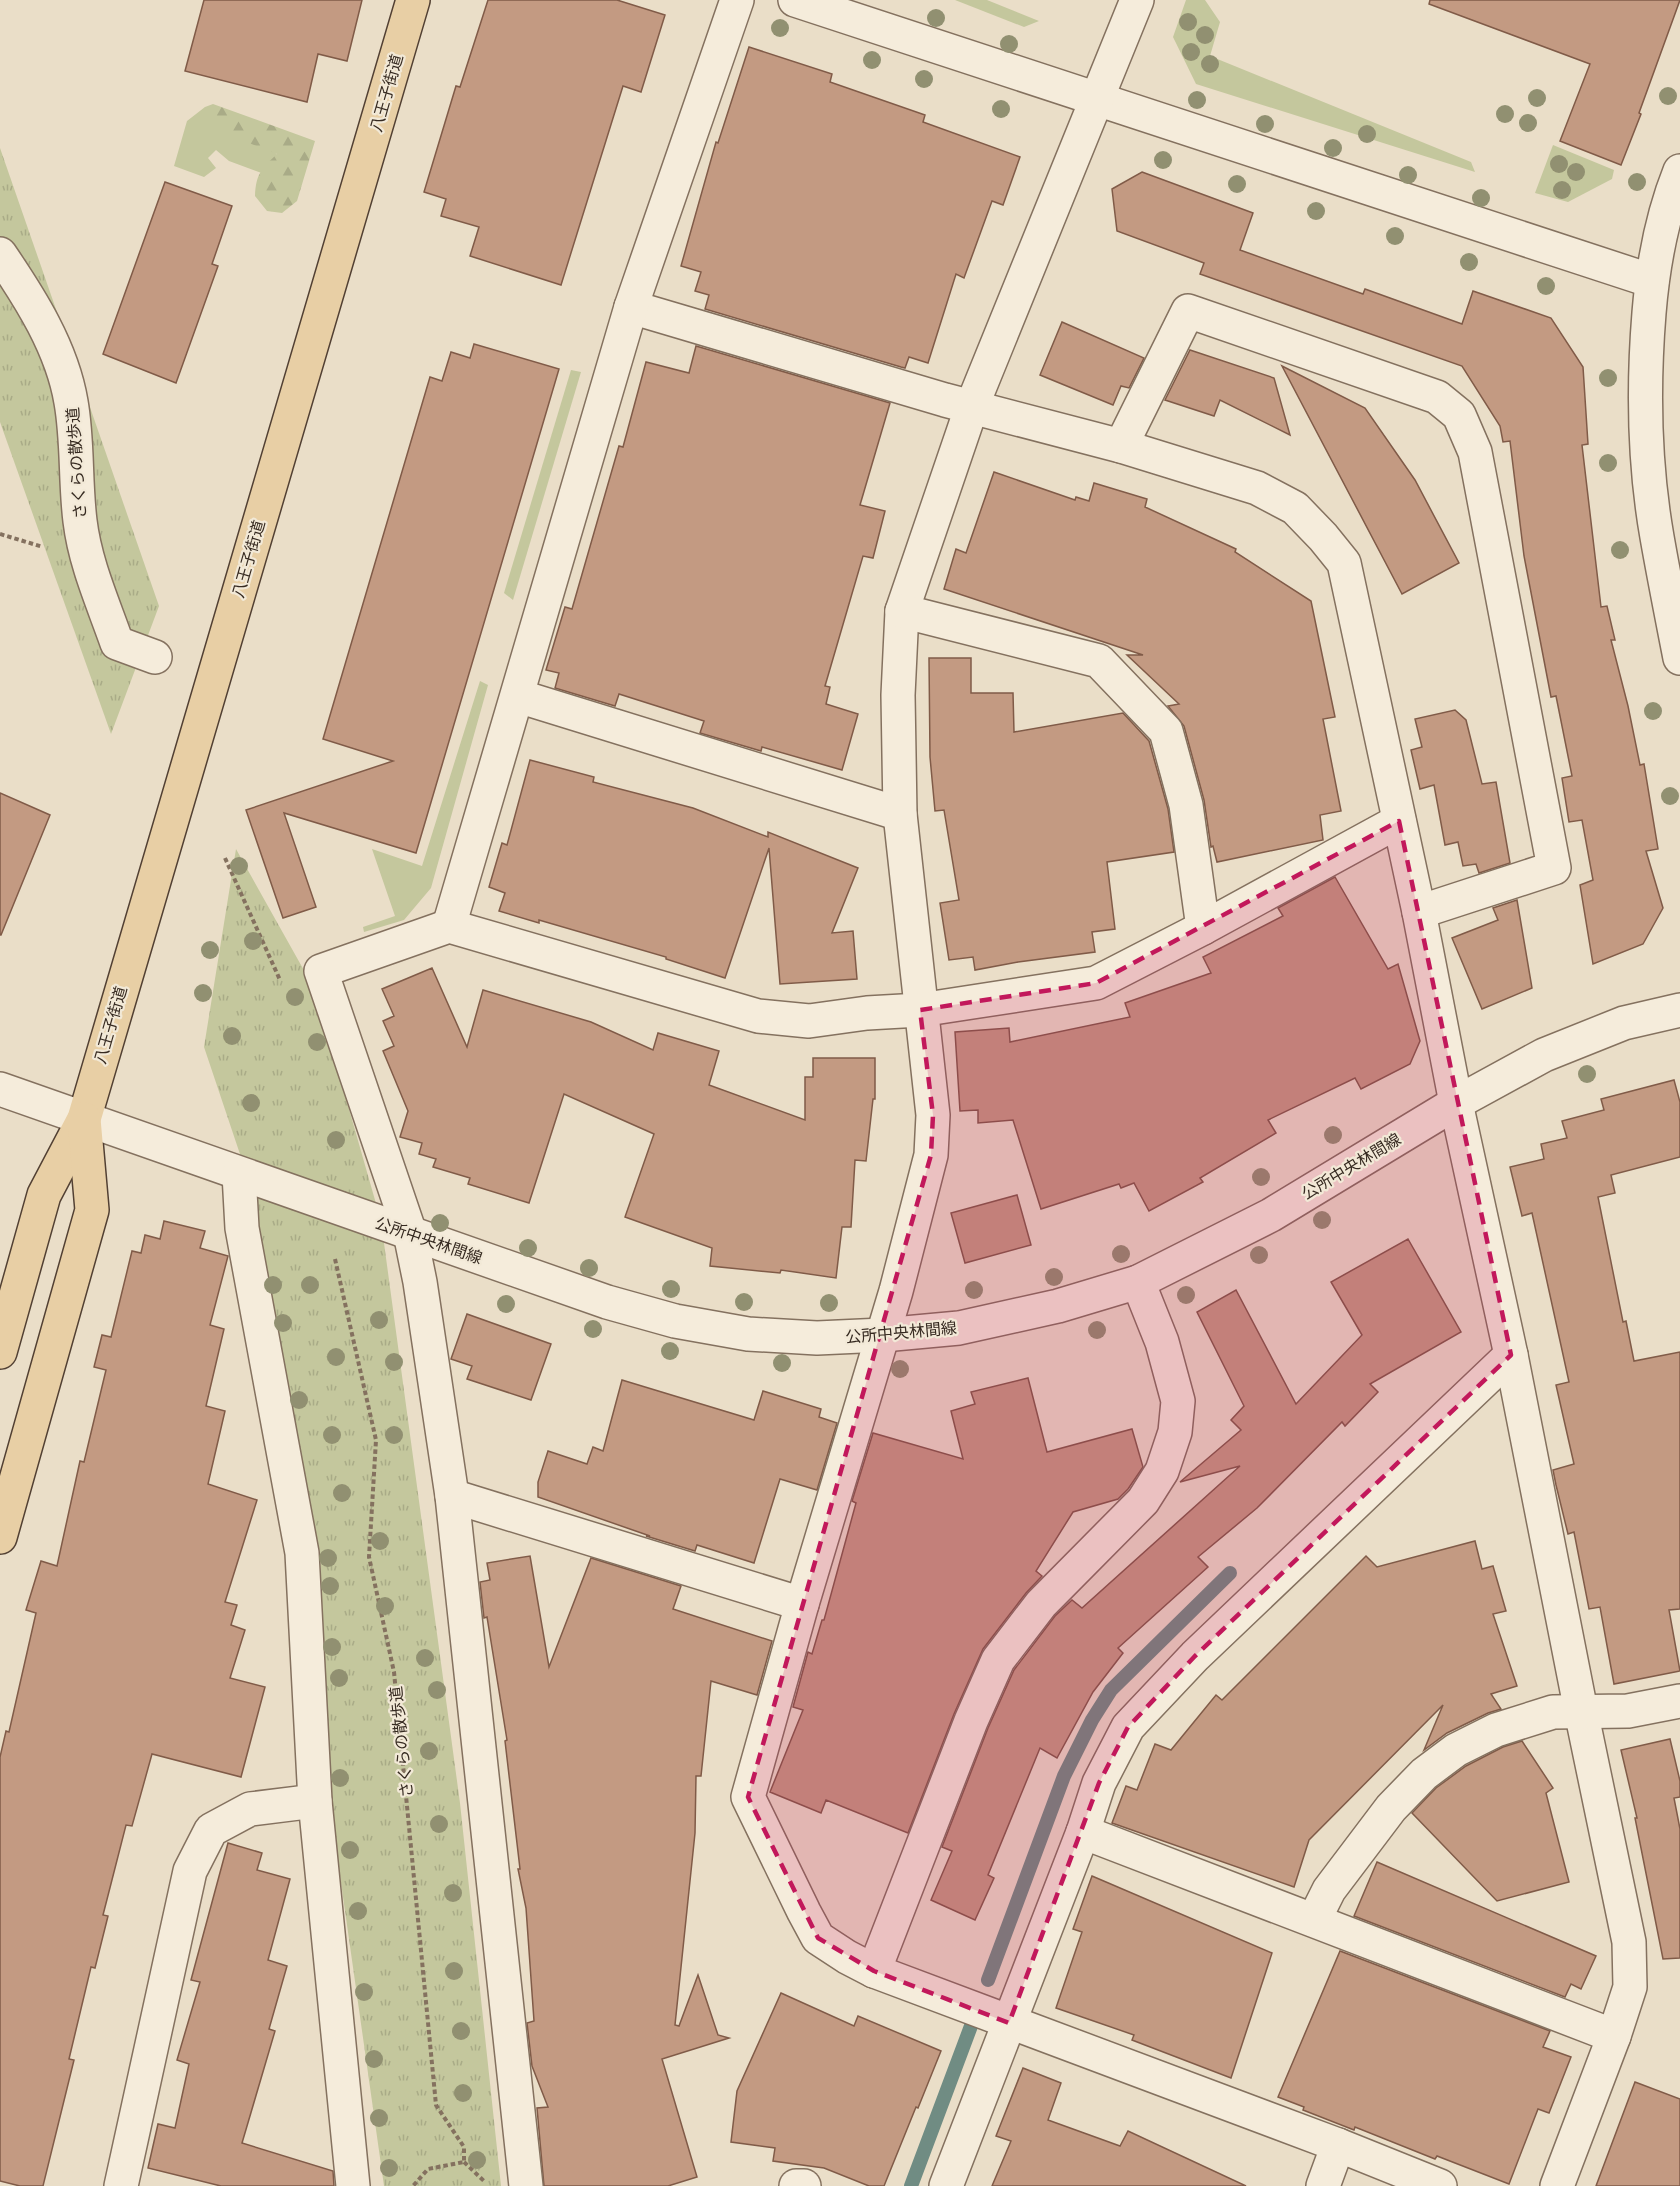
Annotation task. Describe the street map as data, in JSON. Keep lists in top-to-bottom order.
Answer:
{
  "streets": {
    "main road": ["八王子街道"],
    "street": ["さくらの散歩道", "公所中央林間線"]
  },
  "crossings": [
    ["八王子街道", "公所中央林間線"]
  ]
}
